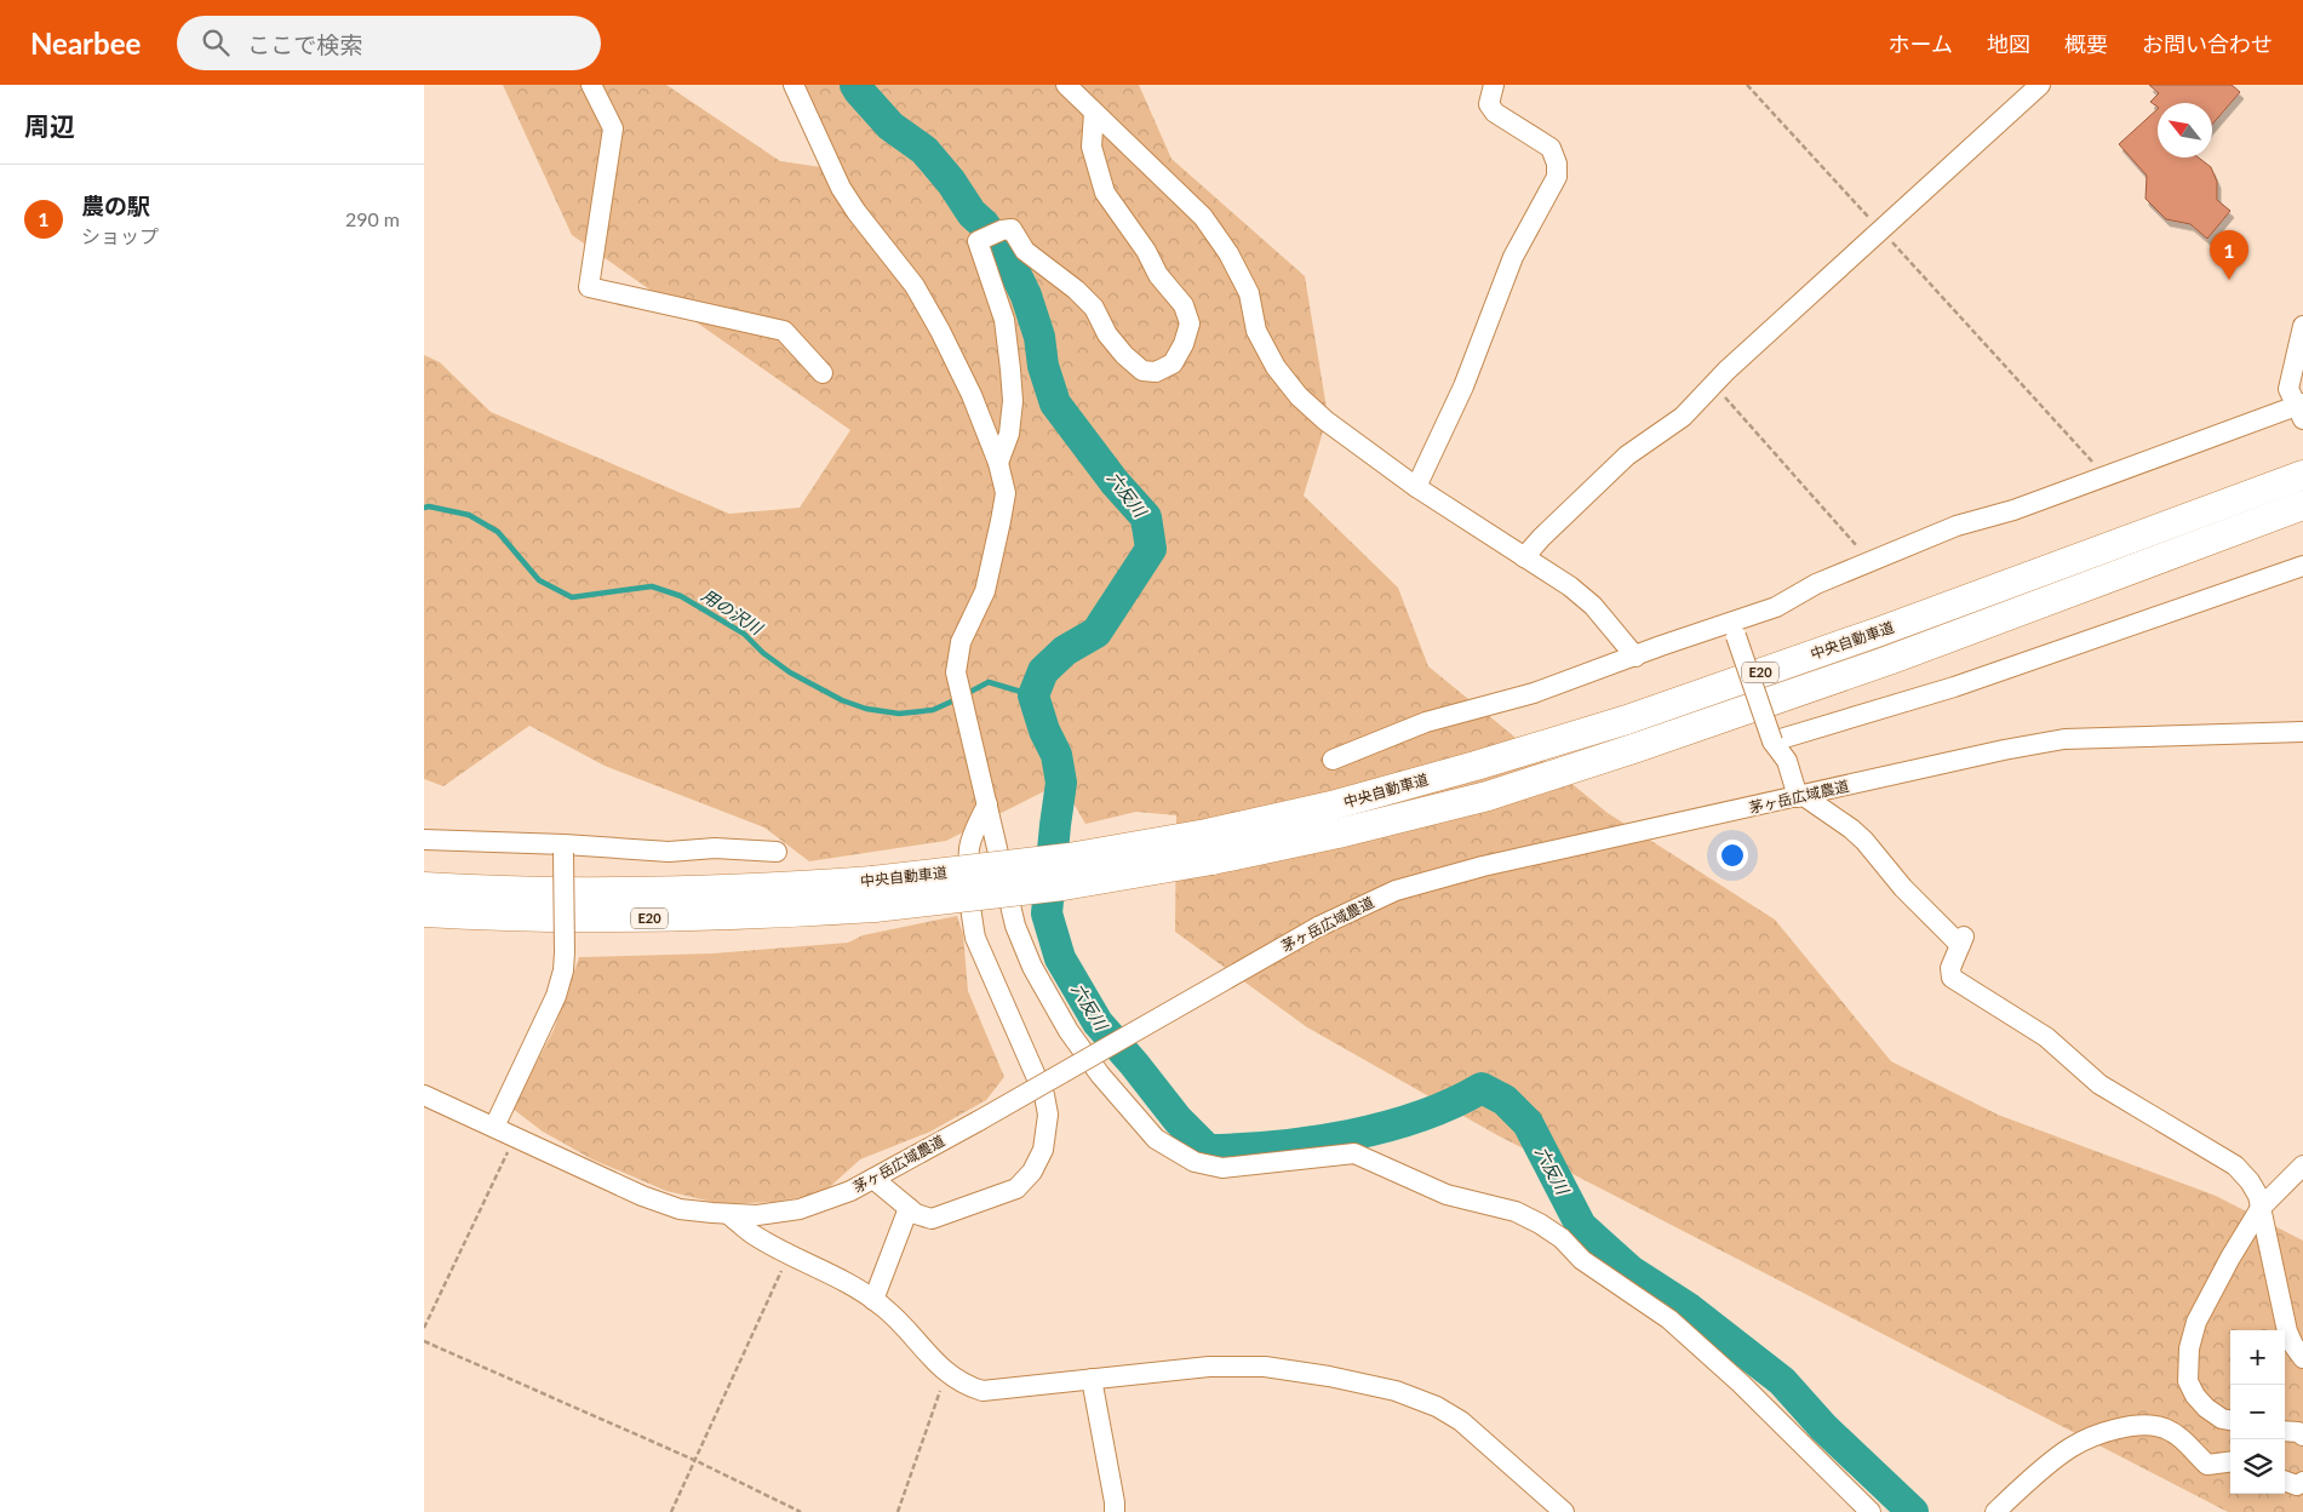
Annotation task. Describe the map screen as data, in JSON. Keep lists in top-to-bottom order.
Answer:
{
  "streets": {
    "highway": ["中央自動車道", "E20"],
    "street": ["茅ヶ岳広域農道"]
  },
  "water": ["六反川", "用の沢川"],
  "north": "top left",
  "page": {
    "header": "Nearbee",
    "search": "ここで検索",
    "nav": [
      "ホーム",
      "地図",
      "概要",
      "お問い合わせ"
    ],
    "heading": "周辺",
    "list": [
      {
        "mark": "1",
        "name": "農の駅",
        "note": "ショップ",
        "value": "290 m"
      }
    ],
    "pins": "1",
    "map_buttons": ["+", "−"]
  }
}
